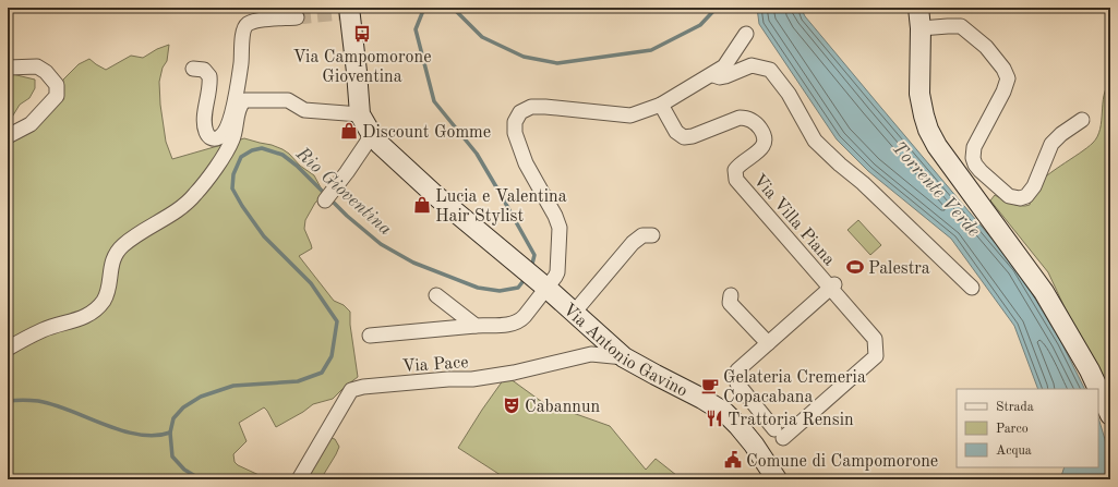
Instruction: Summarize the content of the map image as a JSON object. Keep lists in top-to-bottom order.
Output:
{
  "streets": {
    "main road": ["Via Antonio Gavino"],
    "street": ["Via Villa Piana", "Via Pace"]
  },
  "crossings": [
    ["Via Antonio Gavino", "Via Pace"]
  ],
  "water": ["Torrente Verde", "Rio Gioventina"],
  "places": {
    "bus stop": ["Via Campomorone Gioventina"],
    "shop": ["Discount Gomme", "Lucia e Valentina Hair Stylist"],
    "sports": ["Palestra"],
    "cafe": ["Gelateria Cremeria Copacabana"],
    "theatre": ["Cabannun"],
    "restaurant": ["Trattoria Rensin"],
    "public building": ["Comune di Campomorone"]
  },
  "legend": ["Strada", "Parco", "Acqua"]
}
